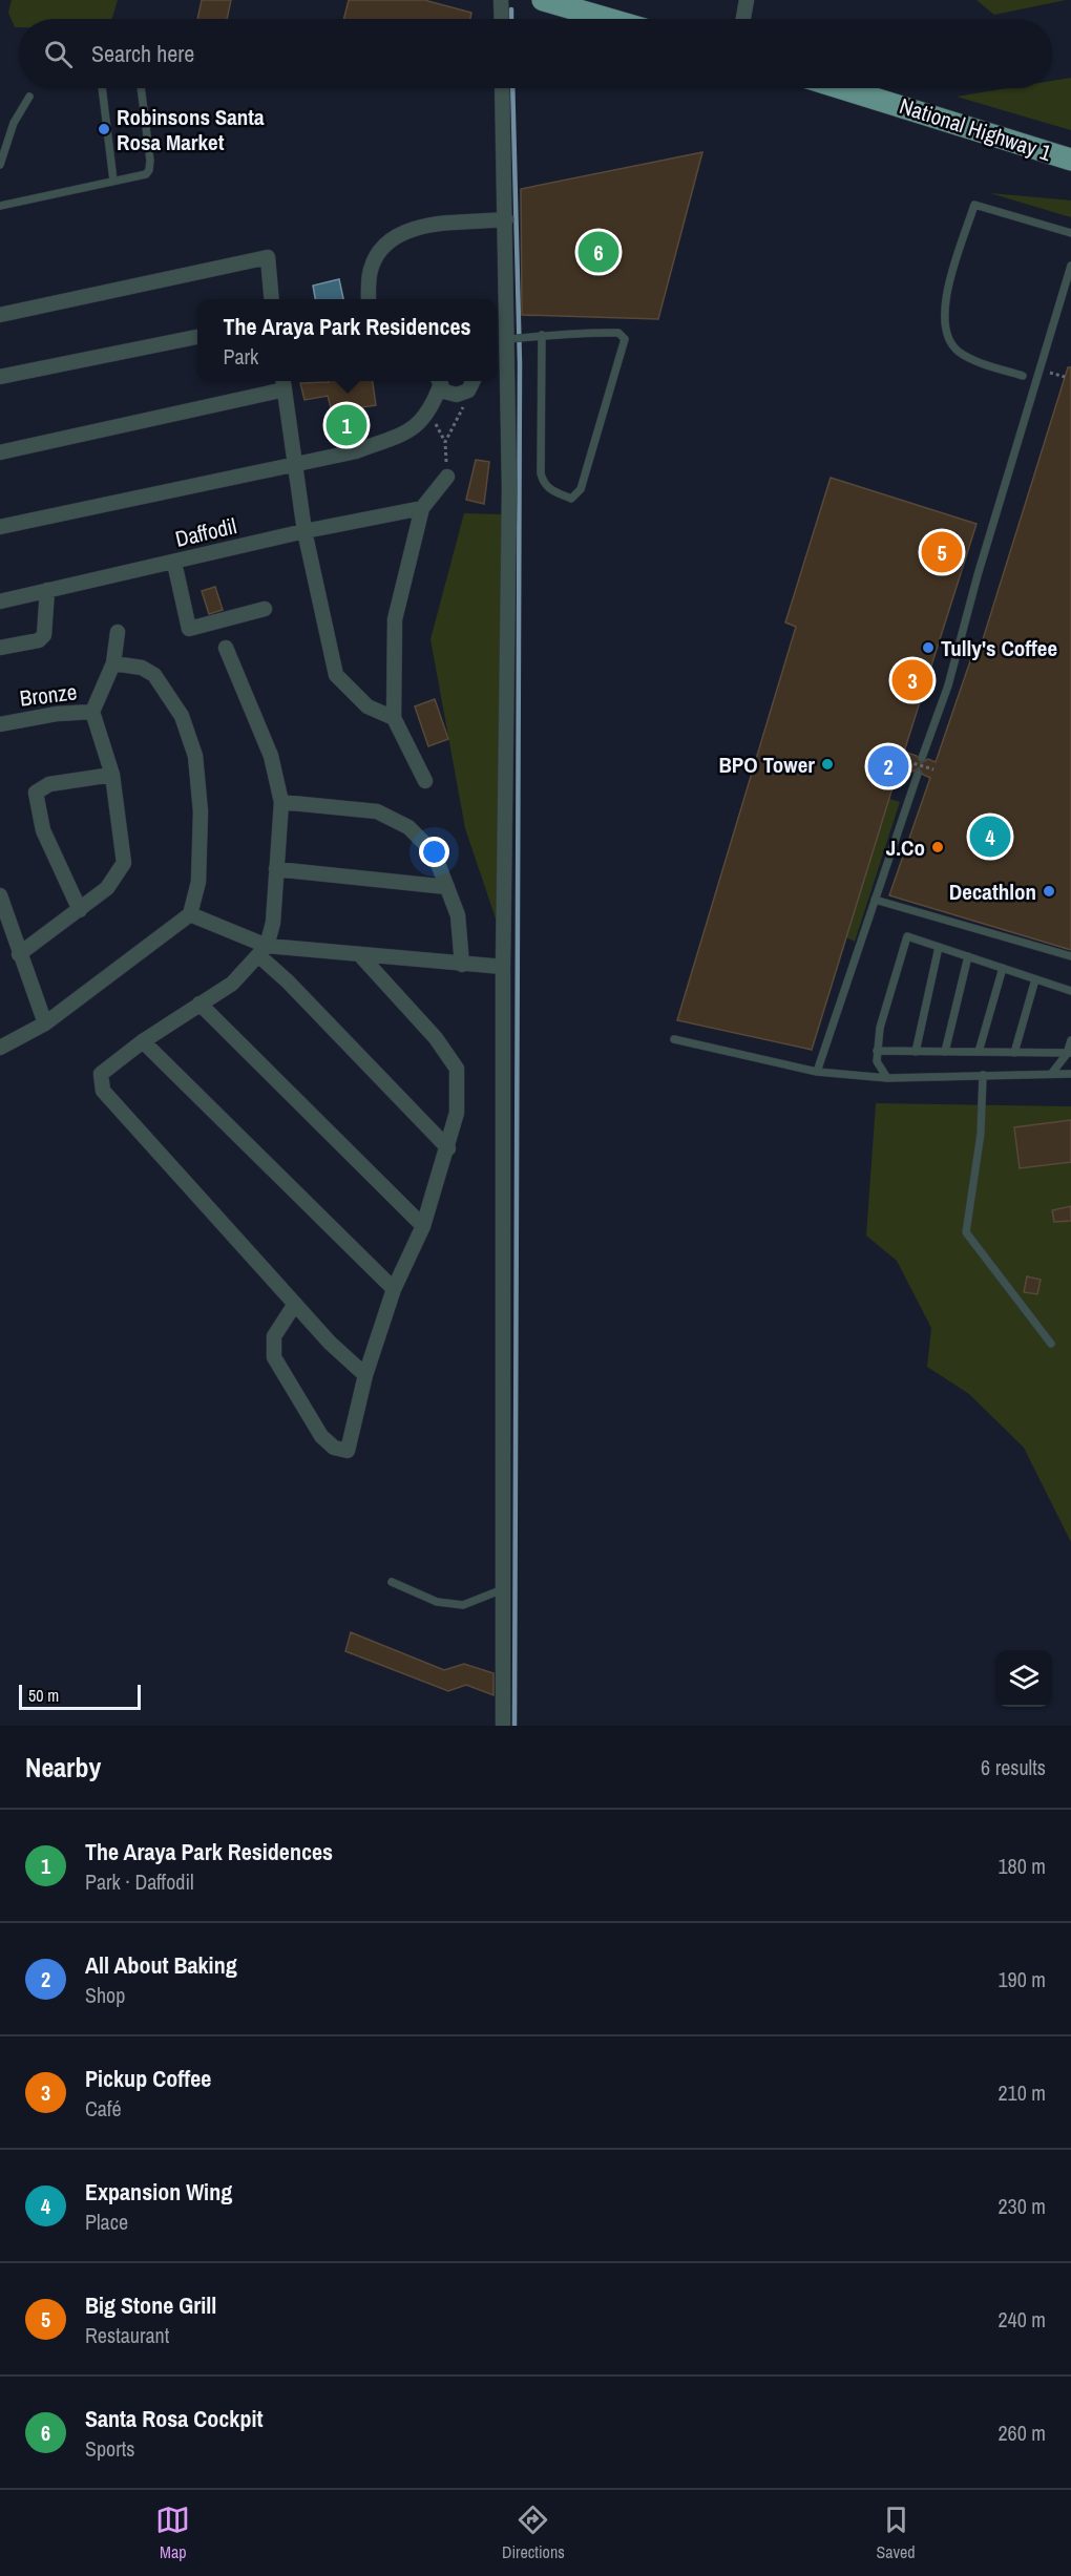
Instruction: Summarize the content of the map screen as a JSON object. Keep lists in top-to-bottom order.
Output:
{
  "streets": {
    "highway": ["National Highway 1"],
    "street": ["Daffodil", "Bronze"]
  },
  "places": [
    "Robinsons Santa Rosa Market",
    "Tully's Coffee",
    "BPO Tower",
    "J.Co",
    "Decathlon"
  ],
  "scale_bar": "50 m",
  "page": {
    "search": "Search here",
    "pins": [
      "6",
      "1",
      "5",
      "3",
      "2",
      "4"
    ],
    "popup": ["The Araya Park Residences", "Park"],
    "scale": "50 m",
    "heading": ["Nearby", "6 results"],
    "list": [
      {
        "mark": "1",
        "name": "The Araya Park Residences",
        "note": "Park · Daffodil",
        "value": "180 m"
      },
      {
        "mark": "2",
        "name": "All About Baking",
        "note": "Shop",
        "value": "190 m"
      },
      {
        "mark": "3",
        "name": "Pickup Coffee",
        "note": "Café",
        "value": "210 m"
      },
      {
        "mark": "4",
        "name": "Expansion Wing",
        "note": "Place",
        "value": "230 m"
      },
      {
        "mark": "5",
        "name": "Big Stone Grill",
        "note": "Restaurant",
        "value": "240 m"
      },
      {
        "mark": "6",
        "name": "Santa Rosa Cockpit",
        "note": "Sports",
        "value": "260 m"
      }
    ],
    "nav": ["Map", "Directions", "Saved"]
  }
}
